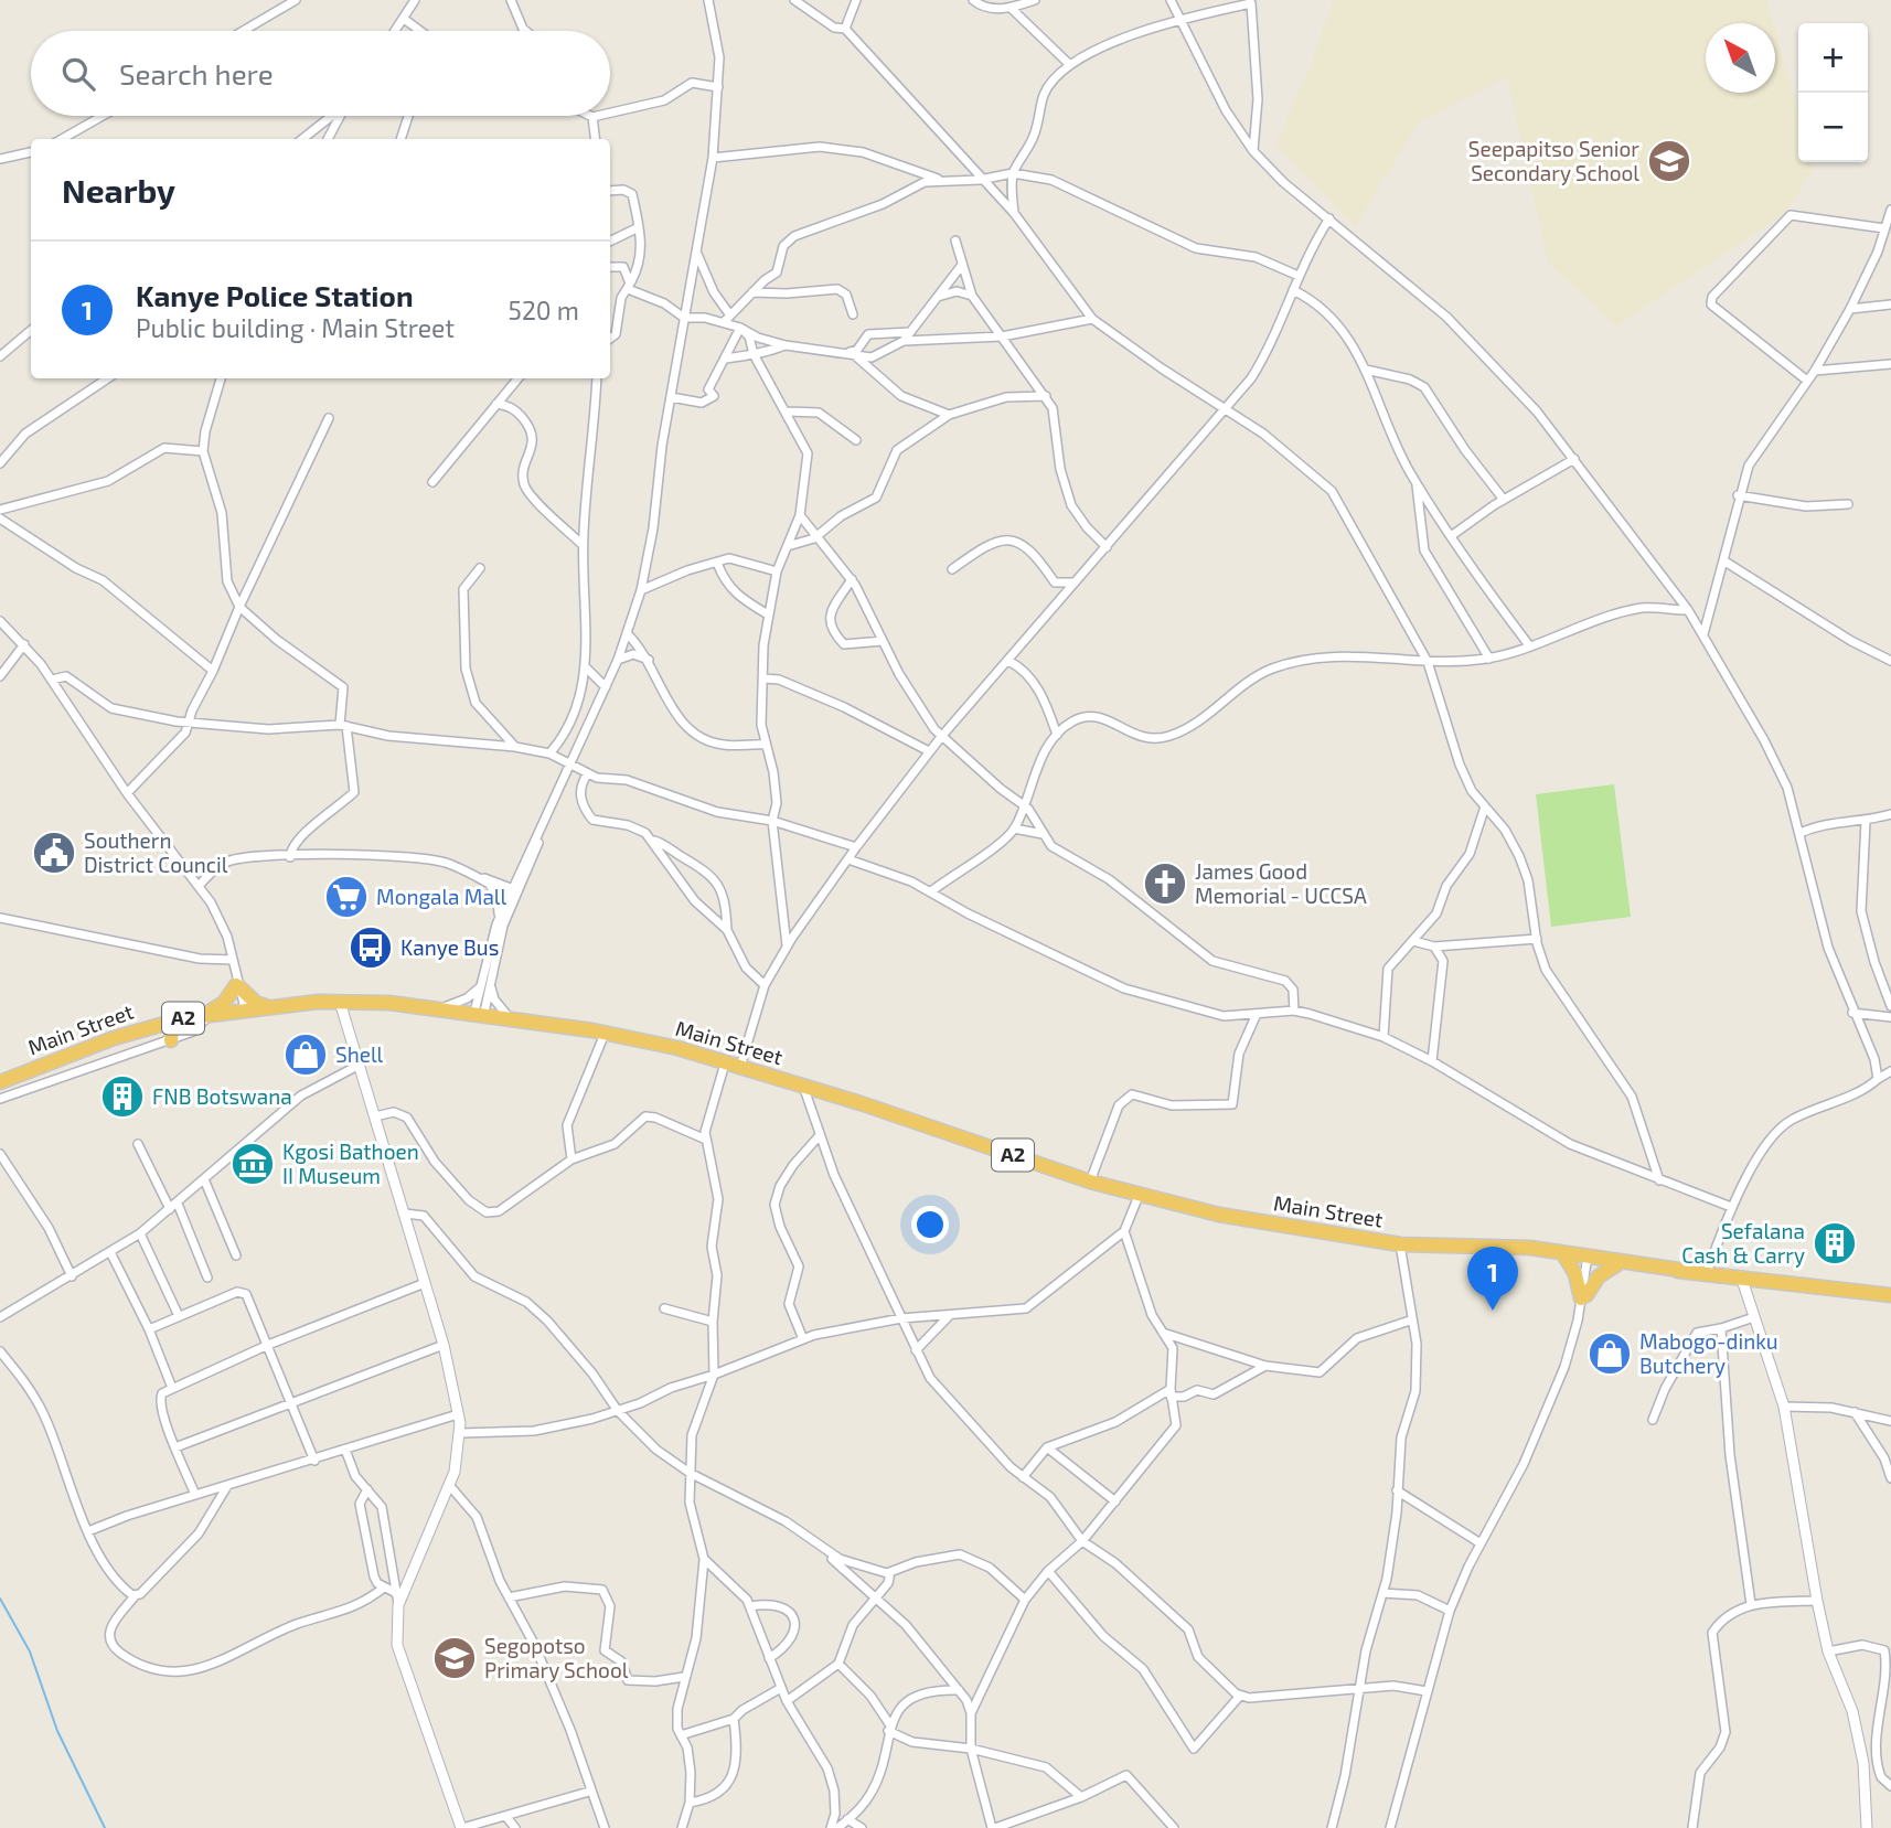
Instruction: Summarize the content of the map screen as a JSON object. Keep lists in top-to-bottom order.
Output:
{
  "streets": {
    "highway": ["A2", "Main Street"]
  },
  "places": {
    "school or university": ["Seepapitso Senior Secondary School", "Segopotso Primary School"],
    "public building": ["Southern District Council"],
    "church": ["James Good Memorial - UCCSA"],
    "supermarket": ["Mongala Mall"],
    "bus stop": ["Kanye Bus"],
    "shop": ["Shell", "Mabogo-dinku Butchery"],
    "building": ["FNB Botswana", "Sefalana Cash & Carry"],
    "museum": ["Kgosi Bathoen II Museum"]
  },
  "north": "top left",
  "page": {
    "map_buttons": ["+", "−"],
    "search": "Search here",
    "heading": "Nearby",
    "list": [
      {
        "mark": "1",
        "name": "Kanye Police Station",
        "note": "Public building · Main Street",
        "value": "520 m"
      }
    ],
    "pins": "1"
  }
}
